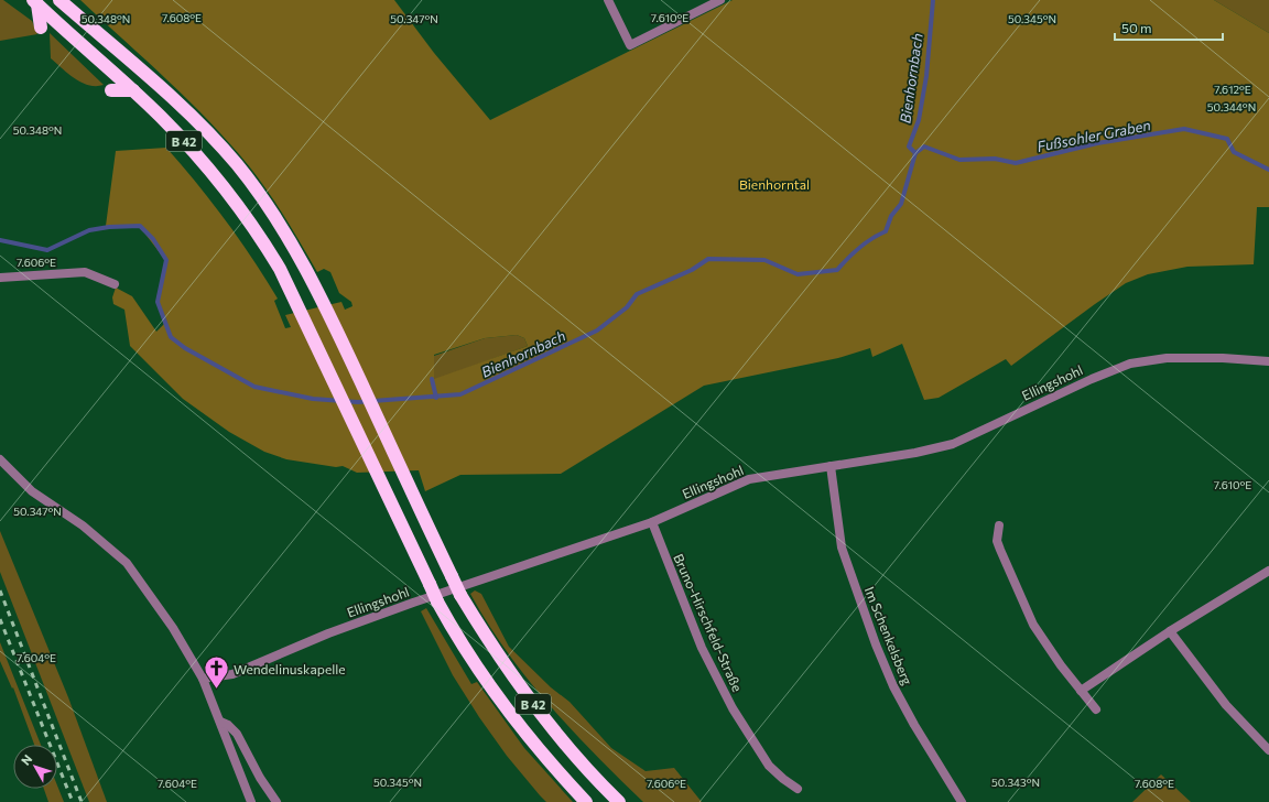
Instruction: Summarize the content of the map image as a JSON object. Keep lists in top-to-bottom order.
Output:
{
  "streets": {
    "highway": ["B 42"],
    "street": ["Ellingshohl", "Bruno-Hirschfeld-Straße", "Im Schenkelsberg"]
  },
  "crossings": [
    ["Ellingshohl", "Bruno-Hirschfeld-Straße"],
    ["Ellingshohl", "Im Schenkelsberg"]
  ],
  "water": ["Bienhornbach", "Fußsohler Graben"],
  "parks": ["Bienhorntal"],
  "places": {
    "church": ["Wendelinuskapelle"]
  },
  "scale_bar": "50 m",
  "north": "top left",
  "coordinates": [
    "7.608°E",
    "7.610°E",
    "50.348°N",
    "50.347°N",
    "50.345°N",
    "7.612°E",
    "50.344°N",
    "7.606°E",
    "7.604°E",
    "50.343°N"
  ]
}
